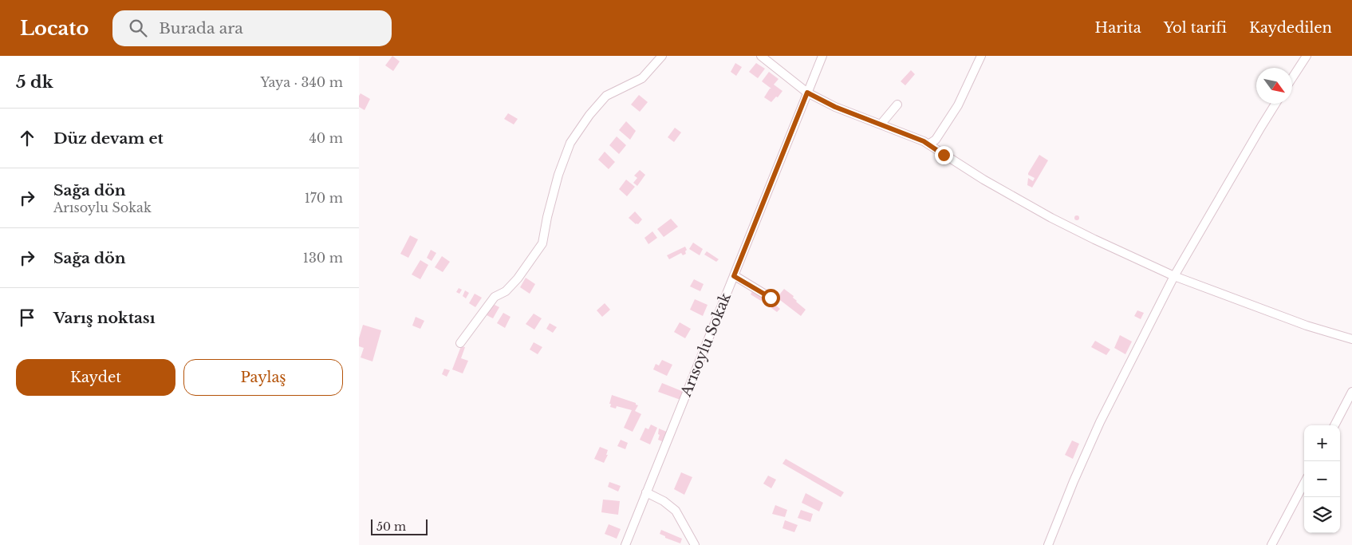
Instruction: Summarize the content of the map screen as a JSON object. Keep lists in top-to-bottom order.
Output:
{
  "streets": {
    "street": ["Arısoylu Sokak"]
  },
  "scale_bar": "50 m",
  "north": "bottom right",
  "page": {
    "header": "Locato",
    "search": "Burada ara",
    "nav": ["Harita", "Yol tarifi", "Kaydedilen"],
    "heading": ["5 dk", "Yaya · 340 m"],
    "list": [
      ["Düz devam et", "40 m"],
      ["Sağa dön", "Arısoylu Sokak", "170 m"],
      ["Sağa dön", "130 m"],
      "Varış noktası"
    ],
    "buttons": ["Kaydet", "Paylaş"],
    "map_buttons": ["+", "−"],
    "scale": "50 m"
  }
}
